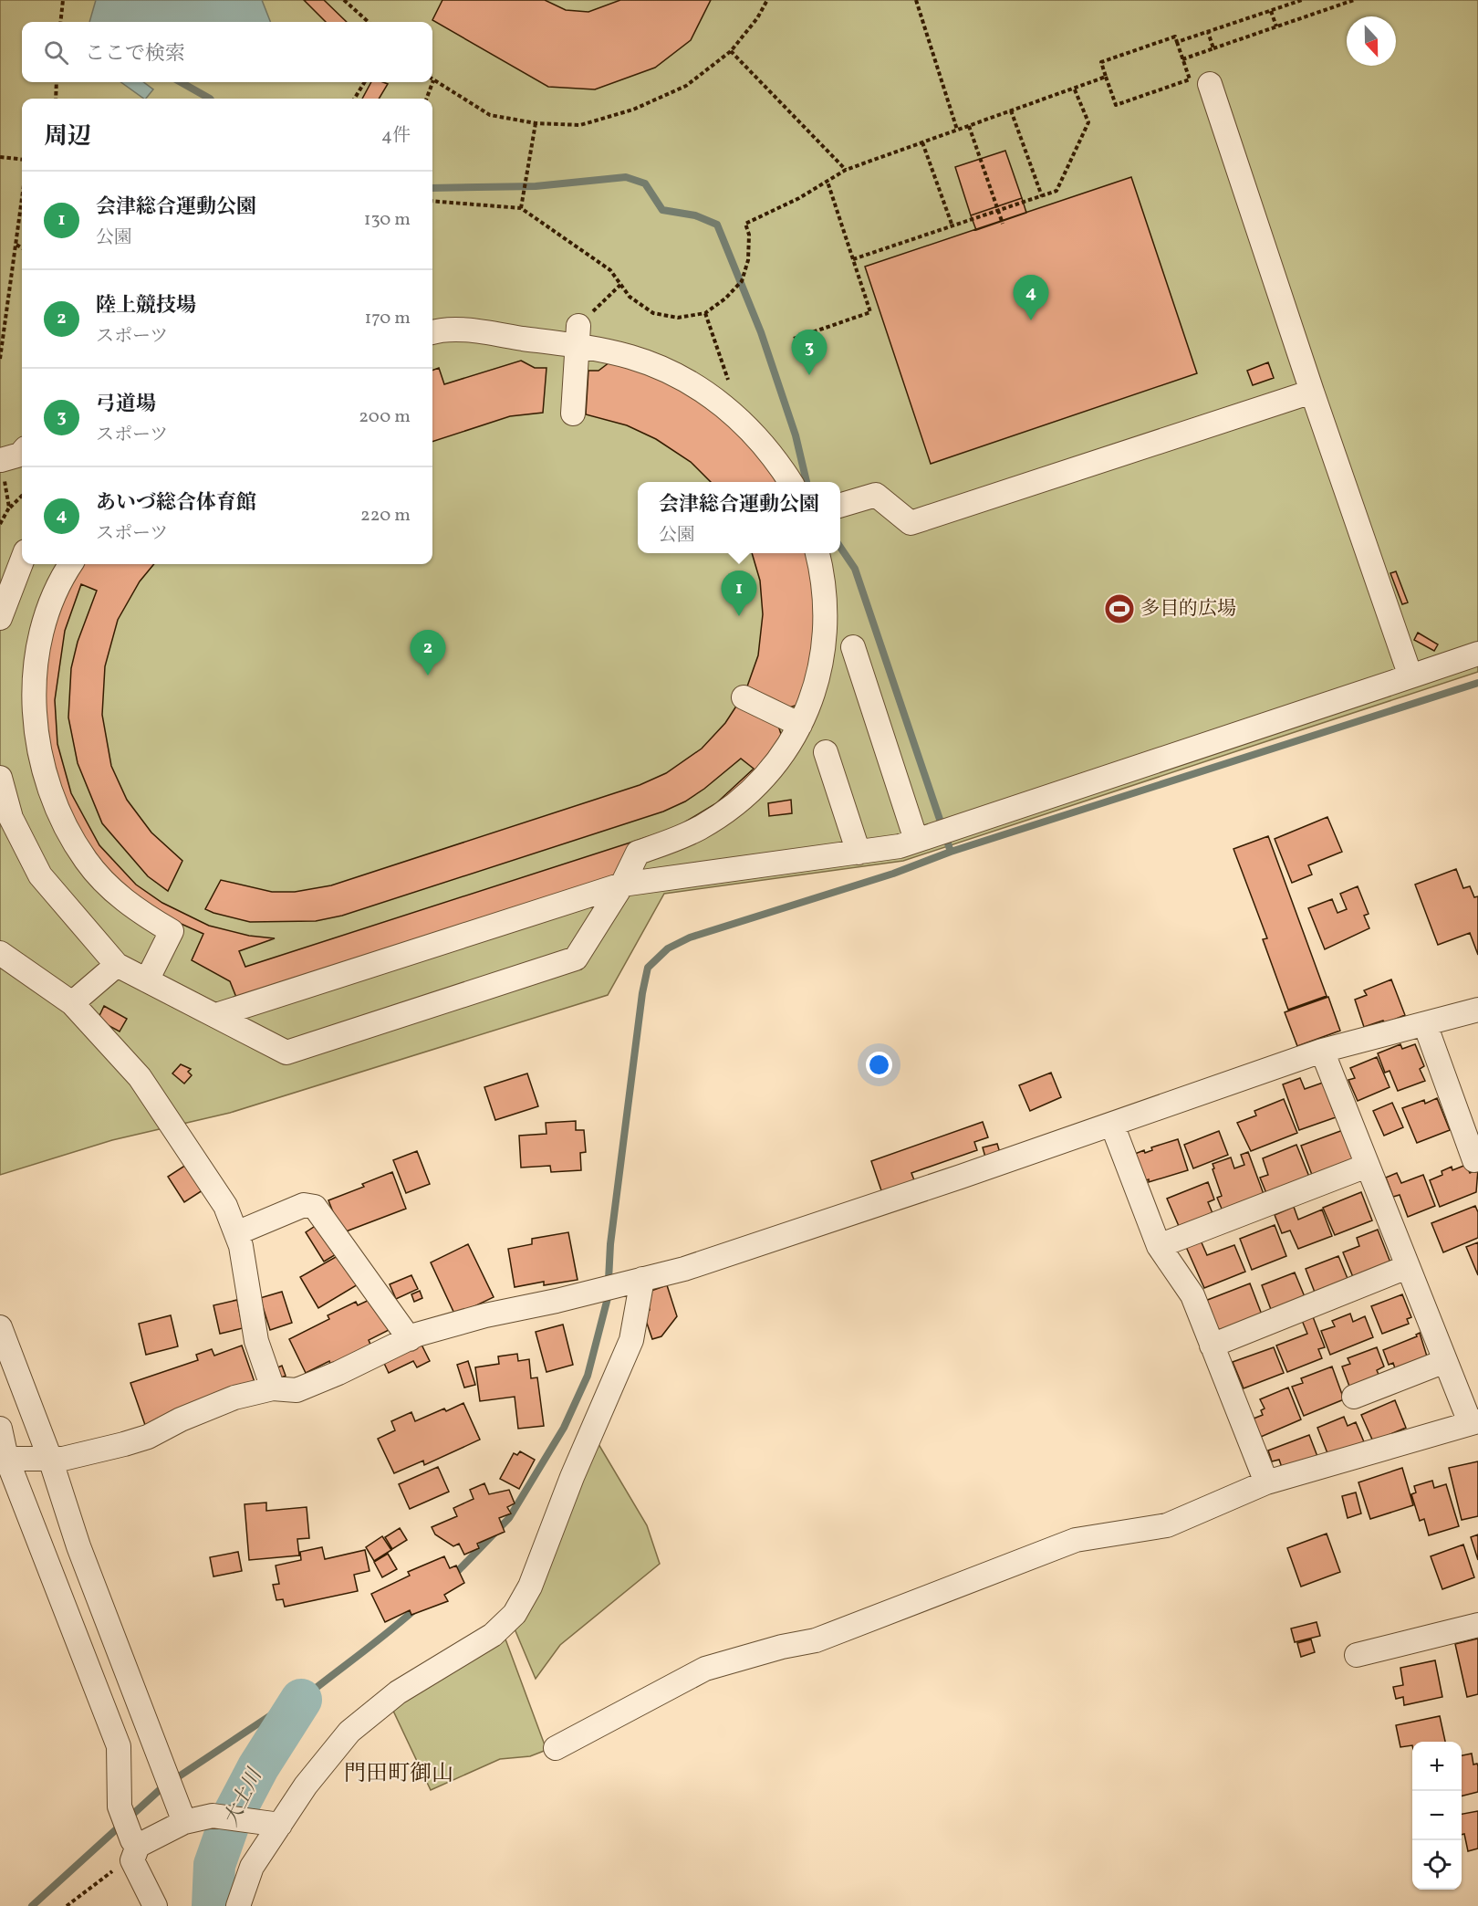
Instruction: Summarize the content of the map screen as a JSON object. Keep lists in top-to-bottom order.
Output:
{
  "districts": ["門田町御山"],
  "water": ["大土川"],
  "places": {
    "sports": ["多目的広場"]
  },
  "north": "bottom",
  "page": {
    "search": "ここで検索",
    "heading": ["周辺", "4件"],
    "list": [
      {
        "mark": "1",
        "name": "会津総合運動公園",
        "note": "公園",
        "value": "130 m"
      },
      {
        "mark": "2",
        "name": "陸上競技場",
        "note": "スポーツ",
        "value": "170 m"
      },
      {
        "mark": "3",
        "name": "弓道場",
        "note": "スポーツ",
        "value": "200 m"
      },
      {
        "mark": "4",
        "name": "あいづ総合体育館",
        "note": "スポーツ",
        "value": "220 m"
      }
    ],
    "pins": [
      "4",
      "3",
      "1",
      "2"
    ],
    "popup": ["会津総合運動公園", "公園"],
    "map_buttons": ["+", "−"]
  }
}
